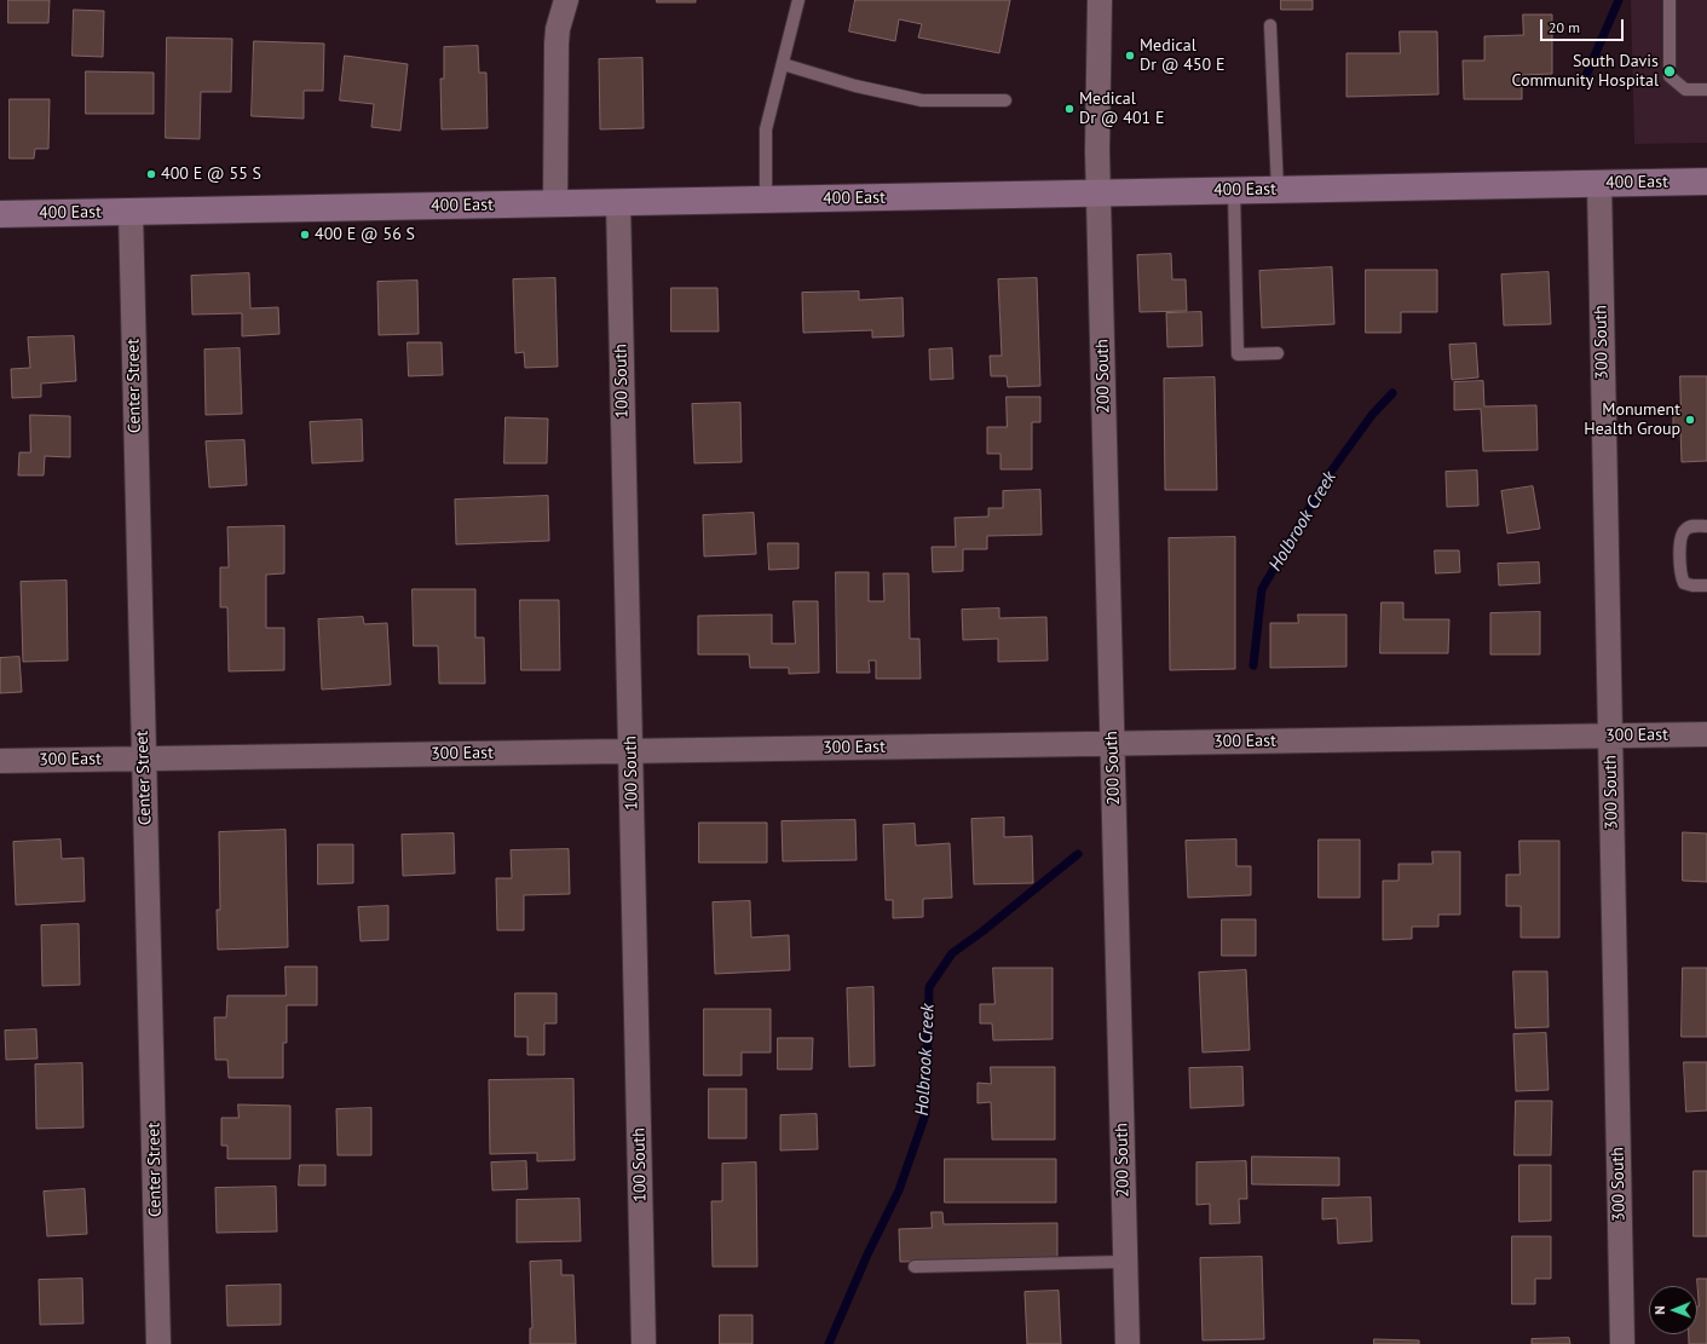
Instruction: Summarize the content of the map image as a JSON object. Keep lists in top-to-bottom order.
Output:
{
  "streets": {
    "main road": ["400 East"],
    "street": [
      "300 South",
      "200 South",
      "100 South",
      "Center Street",
      "300 East"
    ]
  },
  "crossings": [
    ["400 East", "300 South"],
    ["400 East", "200 South"],
    ["400 East", "100 South"],
    ["400 East", "Center Street"],
    ["300 South", "300 East"],
    ["200 South", "300 East"],
    ["100 South", "300 East"],
    ["Center Street", "300 East"]
  ],
  "water": ["Holbrook Creek"],
  "places": [
    "Medical Dr @ 450 E",
    "South Davis Community Hospital",
    "Medical Dr @ 401 E",
    "400 E @ 55 S",
    "400 E @ 56 S",
    "Monument Health Group"
  ],
  "scale_bar": "20 m",
  "north": "left"
}
